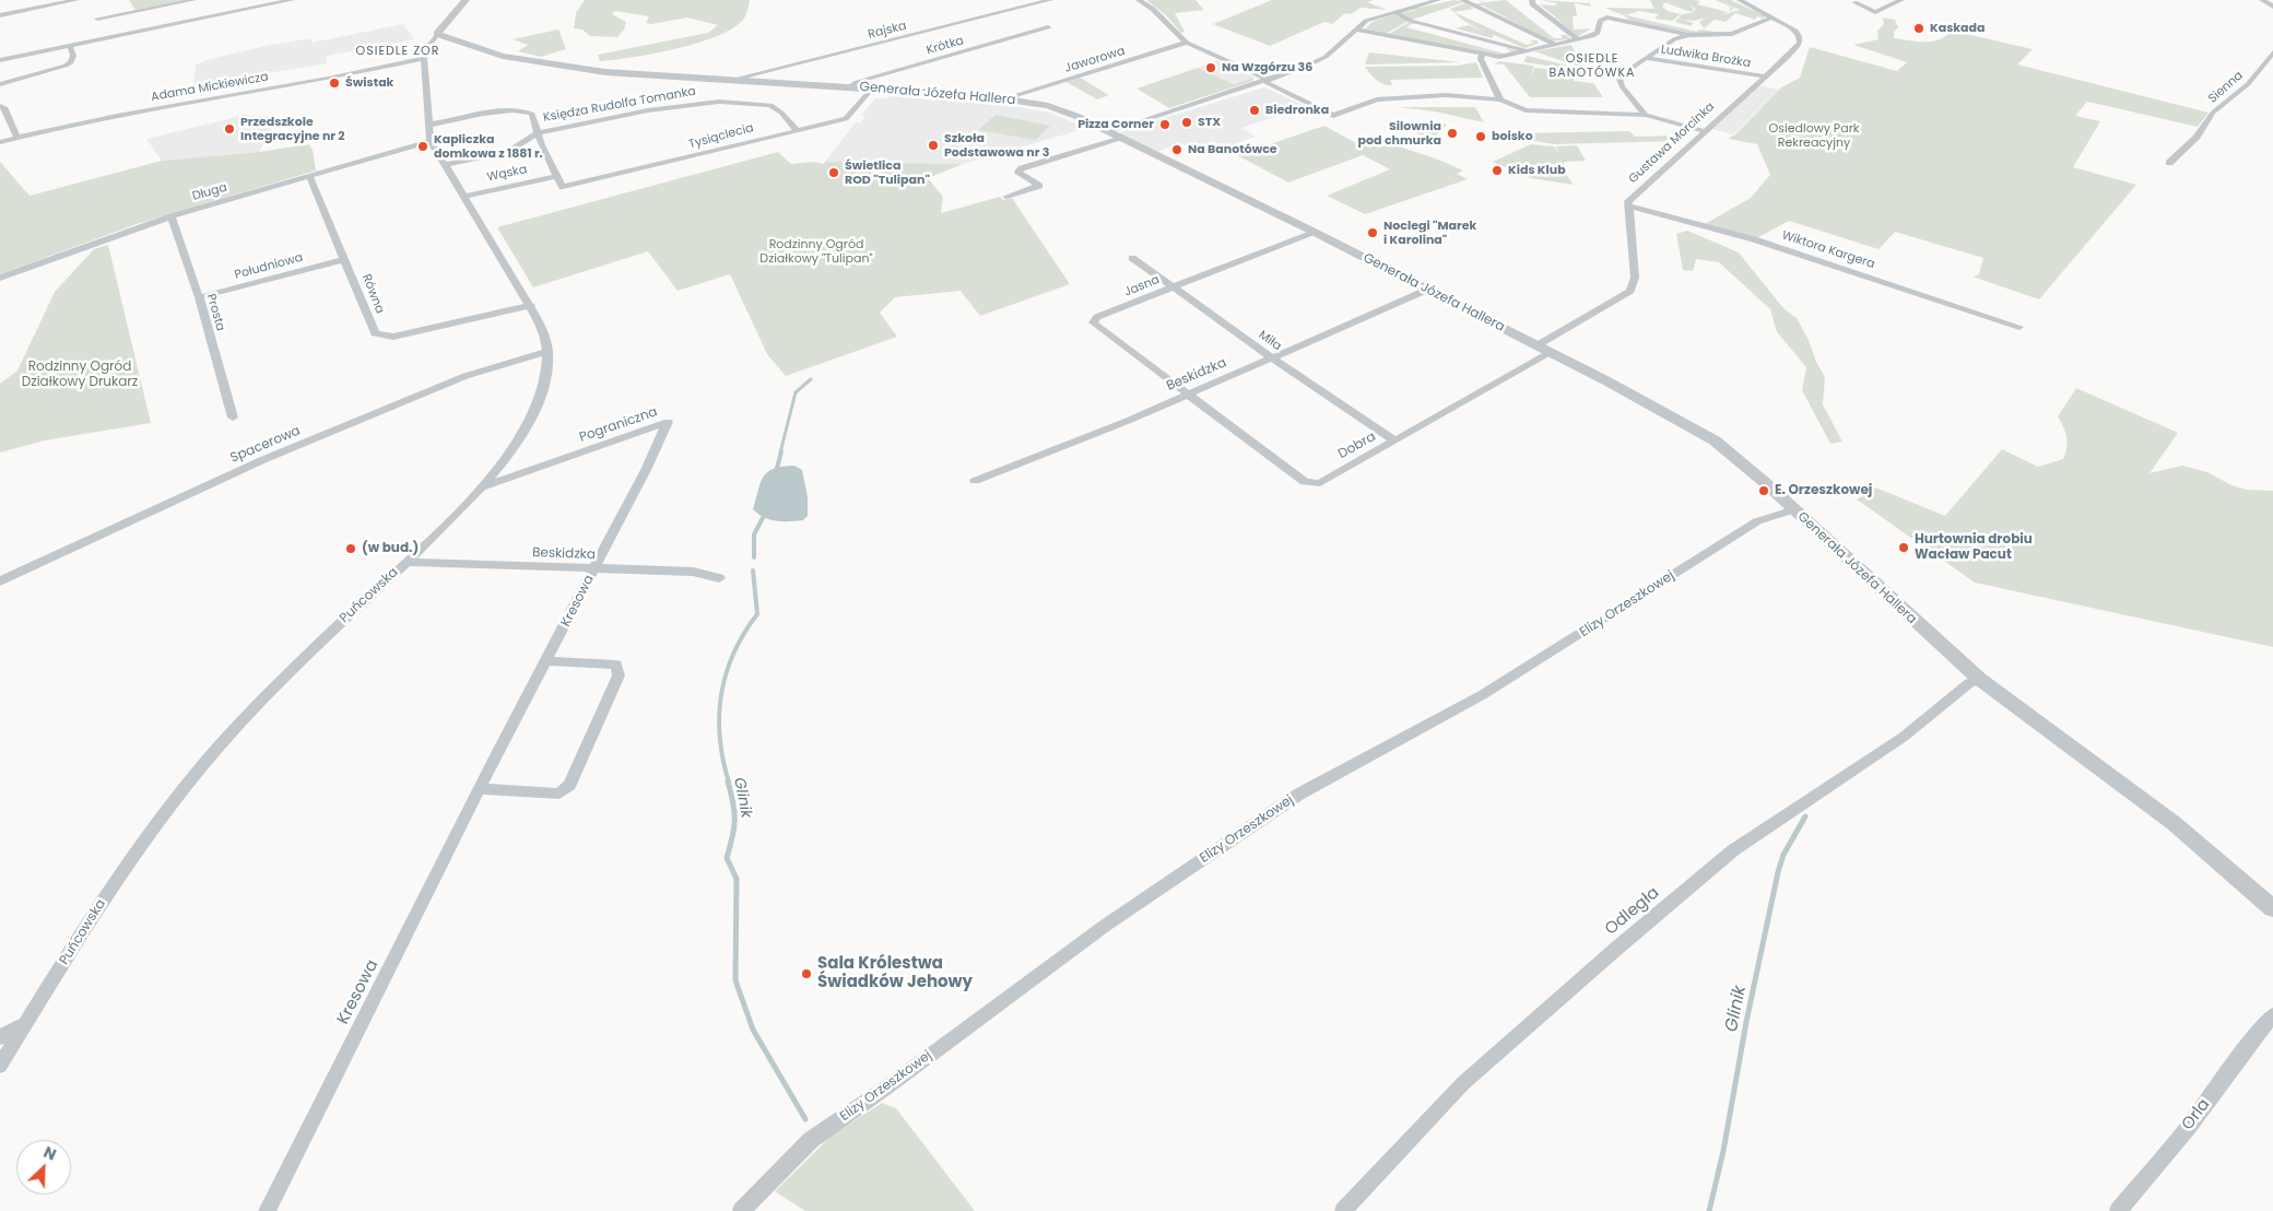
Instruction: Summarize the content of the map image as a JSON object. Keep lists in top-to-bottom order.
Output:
{
  "streets": {
    "street": [
      "Rajska",
      "Krótka",
      "Ludwika Brożka",
      "Jaworowa",
      "Adama Mickiewicza",
      "Sienna",
      "Generała Józefa Hallera",
      "Księdza Rudolfa Tomanka",
      "Tysiąclecia",
      "Gustawa Morcinka",
      "Wąska",
      "Długa",
      "Wiktora Kargera",
      "Południowa",
      "Jasna",
      "Równa",
      "Prosta",
      "Miła",
      "Beskidzka",
      "Pograniczna",
      "Spacerowa",
      "Dobra",
      "Puńcowska",
      "Kresowa",
      "Elizy Orzeszkowej",
      "Odległa",
      "Orla"
    ]
  },
  "crossings": [
    ["Rajska", "Generała Józefa Hallera"],
    ["Krótka", "Generała Józefa Hallera"],
    ["Ludwika Brożka", "Gustawa Morcinka"],
    ["Jaworowa", "Generała Józefa Hallera"],
    ["Adama Mickiewicza", "Puńcowska"],
    ["Generała Józefa Hallera", "Tysiąclecia"],
    ["Generała Józefa Hallera", "Gustawa Morcinka"],
    ["Generała Józefa Hallera", "Jasna"],
    ["Generała Józefa Hallera", "Beskidzka"],
    ["Generała Józefa Hallera", "Dobra"],
    ["Generała Józefa Hallera", "Elizy Orzeszkowej"],
    ["Generała Józefa Hallera", "Odległa"],
    ["Księdza Rudolfa Tomanka", "Tysiąclecia"],
    ["Księdza Rudolfa Tomanka", "Puńcowska"],
    ["Tysiąclecia", "Wąska"],
    ["Gustawa Morcinka", "Wiktora Kargera"],
    ["Gustawa Morcinka", "Dobra"],
    ["Wąska", "Puńcowska"],
    ["Długa", "Równa"],
    ["Długa", "Prosta"],
    ["Długa", "Puńcowska"],
    ["Południowa", "Równa"],
    ["Południowa", "Prosta"],
    ["Jasna", "Miła"],
    ["Jasna", "Beskidzka"],
    ["Jasna", "Dobra"],
    ["Równa", "Puńcowska"],
    ["Miła", "Beskidzka"],
    ["Miła", "Dobra"],
    ["Beskidzka", "Pograniczna"],
    ["Beskidzka", "Dobra"],
    ["Beskidzka", "Puńcowska"],
    ["Beskidzka", "Kresowa"],
    ["Pograniczna", "Puńcowska"],
    ["Pograniczna", "Kresowa"],
    ["Spacerowa", "Puńcowska"]
  ],
  "districts": ["OSIEDLE ZOR", "OSIEDLE BANOTÓWKA"],
  "water": ["Glinik"],
  "parks": ["Osiedlowy Park Rekreacyjny", "Rodzinny Ogród Działkowy \"Tulipan\"", "Rodzinny Ogród Działkowy Drukarz"],
  "places": [
    "Kaskada",
    "Na Wzgórzu 36",
    "Świstak",
    "Biedronka",
    "STX",
    "Pizza Corner",
    "Przedszkole Integracyjne nr 2",
    "Silownia pod chmurka",
    "boisko",
    "Szkoła Podstawowa nr 3",
    "Kapliczka domkowa z 1881 r.",
    "Na Banotówce",
    "Kids Klub",
    "Świetlica ROD \"Tulipan\"",
    "Noclegi \"Marek i Karolina\"",
    "E. Orzeszkowej",
    "Hurtownia drobiu Wacław Pacut",
    "(w bud.)",
    "Sala Królestwa Świadków Jehowy"
  ],
  "north": "top right"
}
